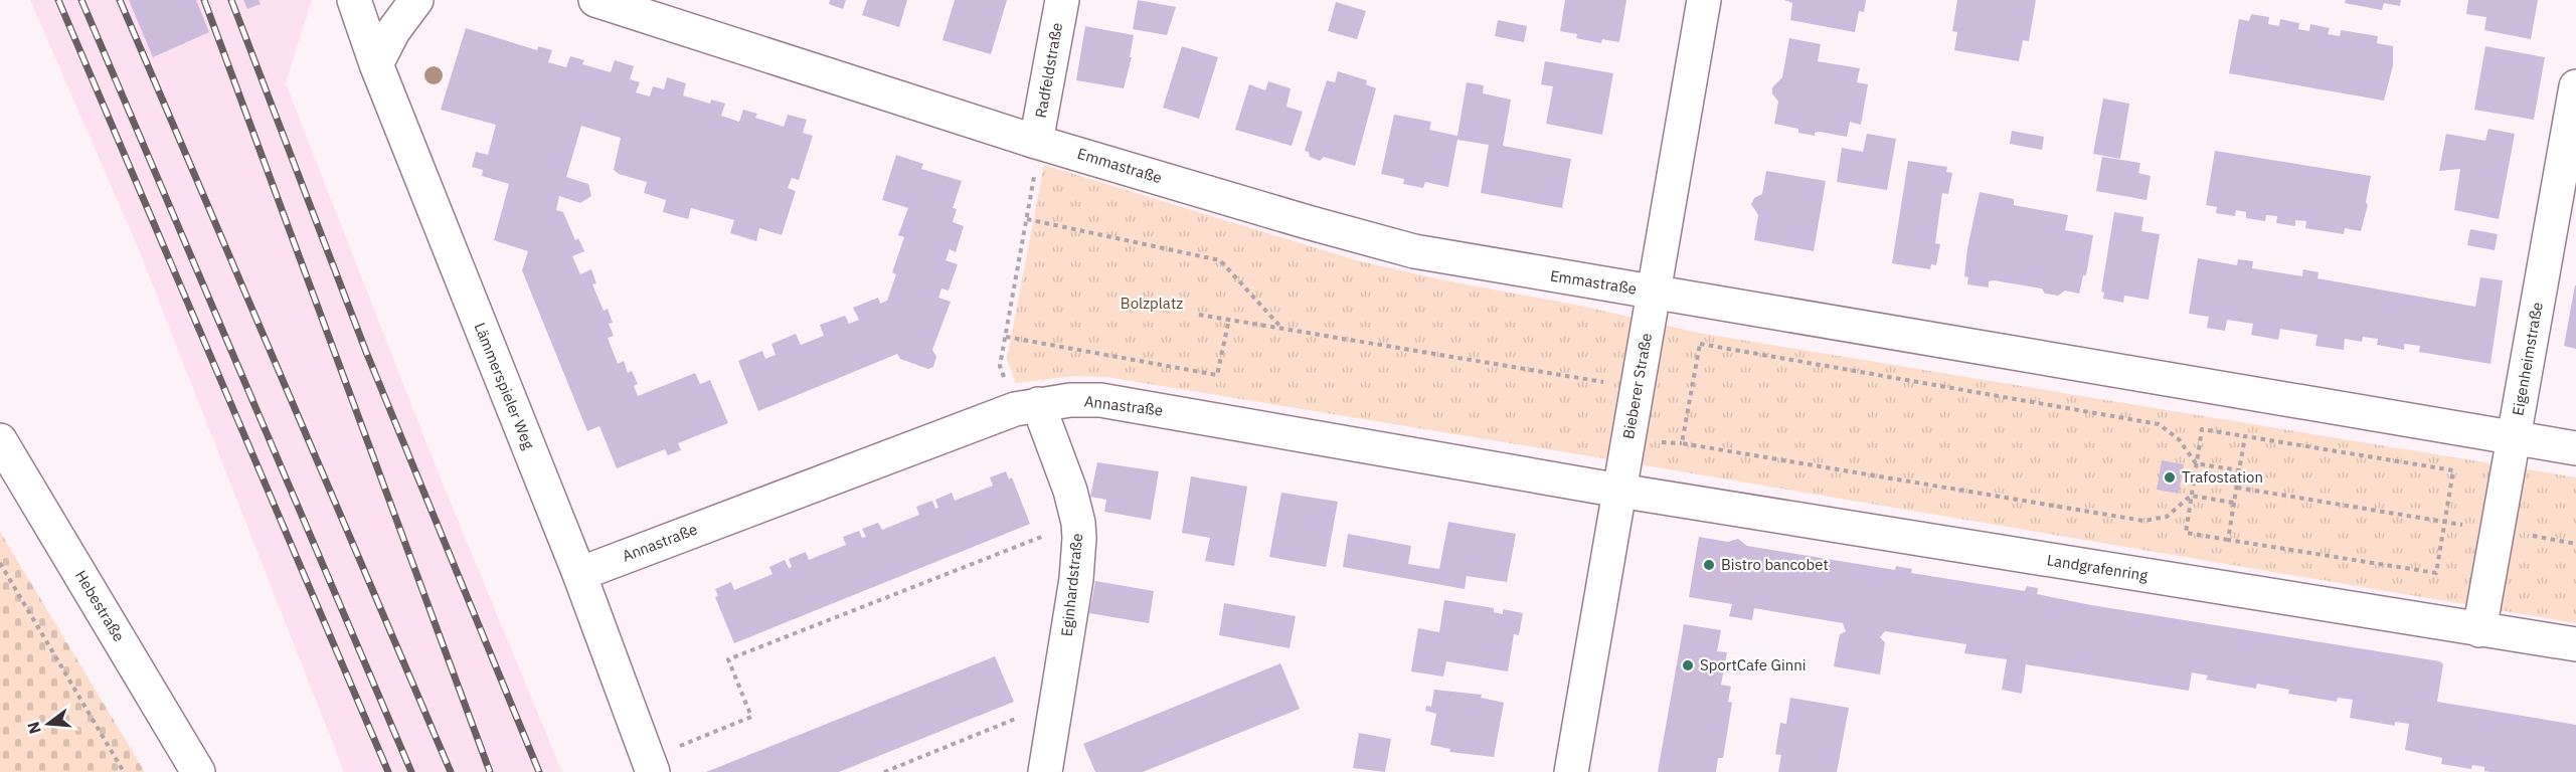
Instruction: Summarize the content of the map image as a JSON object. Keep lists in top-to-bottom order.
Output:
{
  "streets": {
    "street": [
      "Radfeldstraße",
      "Emmastraße",
      "Eigenheimstraße",
      "Lämmerspieler Weg",
      "Bieberer Straße",
      "Annastraße",
      "Landgrafenring",
      "Eginhardstraße",
      "Hebestraße"
    ]
  },
  "crossings": [
    ["Radfeldstraße", "Emmastraße"],
    ["Emmastraße", "Bieberer Straße"],
    ["Eigenheimstraße", "Landgrafenring"],
    ["Lämmerspieler Weg", "Annastraße"],
    ["Bieberer Straße", "Annastraße"],
    ["Bieberer Straße", "Landgrafenring"],
    ["Annastraße", "Landgrafenring"],
    ["Annastraße", "Eginhardstraße"]
  ],
  "parks": ["Bolzplatz"],
  "places": ["Trafostation", "Bistro bancobet", "SportCafe Ginni"],
  "north": "left"
}
